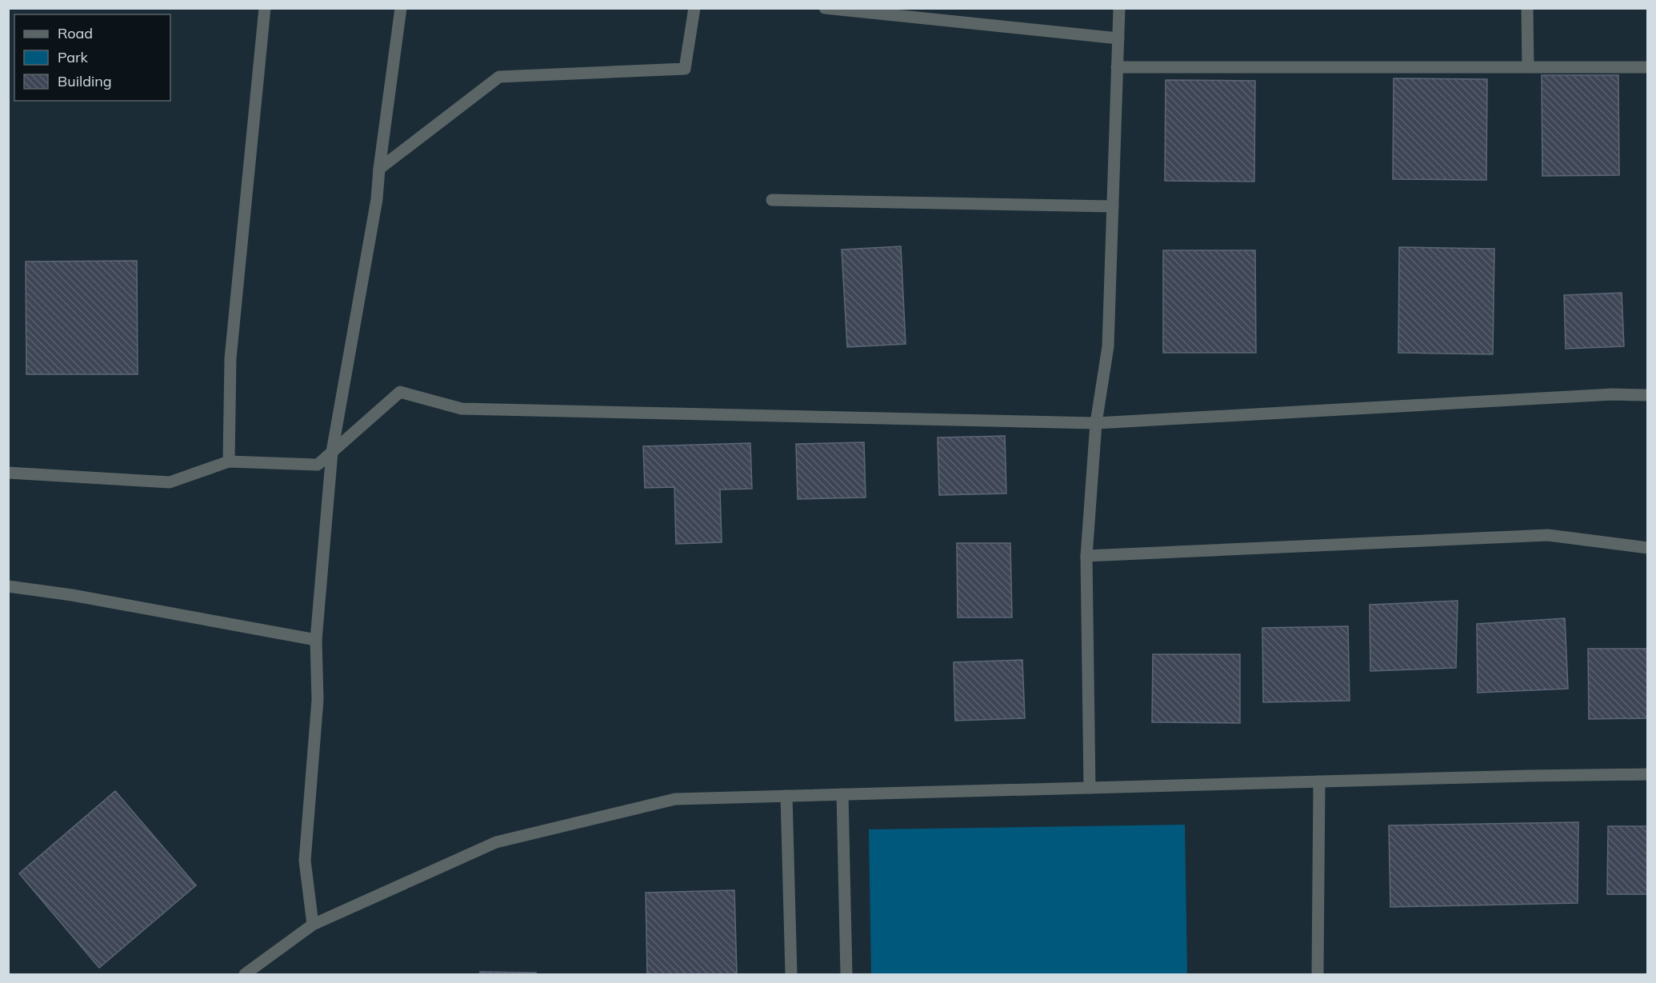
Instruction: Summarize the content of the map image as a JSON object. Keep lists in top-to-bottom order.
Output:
{
  "legend": ["Road", "Park", "Building"]
}
